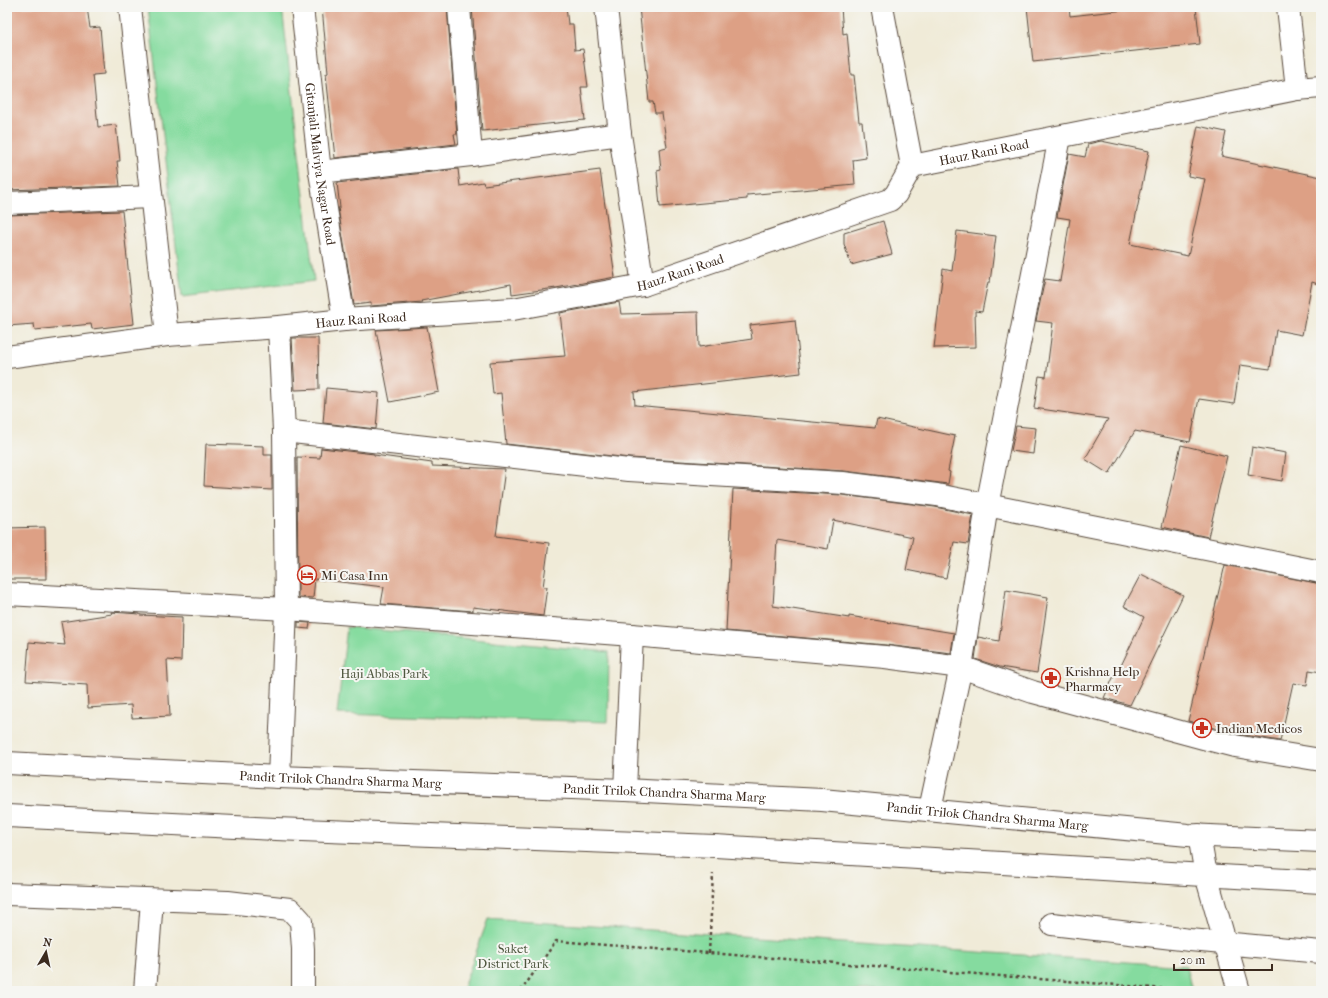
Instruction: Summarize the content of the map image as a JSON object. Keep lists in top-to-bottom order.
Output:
{
  "streets": {
    "street": ["Hauz Rani Road", "Gitanjali Malviya Nagar Road", "Pandit Trilok Chandra Sharma Marg"]
  },
  "crossings": [
    ["Hauz Rani Road", "Gitanjali Malviya Nagar Road"]
  ],
  "parks": ["Haji Abbas Park", "Saket District Park"],
  "places": {
    "hotel": ["Mi Casa Inn"],
    "pharmacy": ["Krishna Help Pharmacy", "Indian Medicos"]
  },
  "scale_bar": "20 m",
  "north": "top"
}
